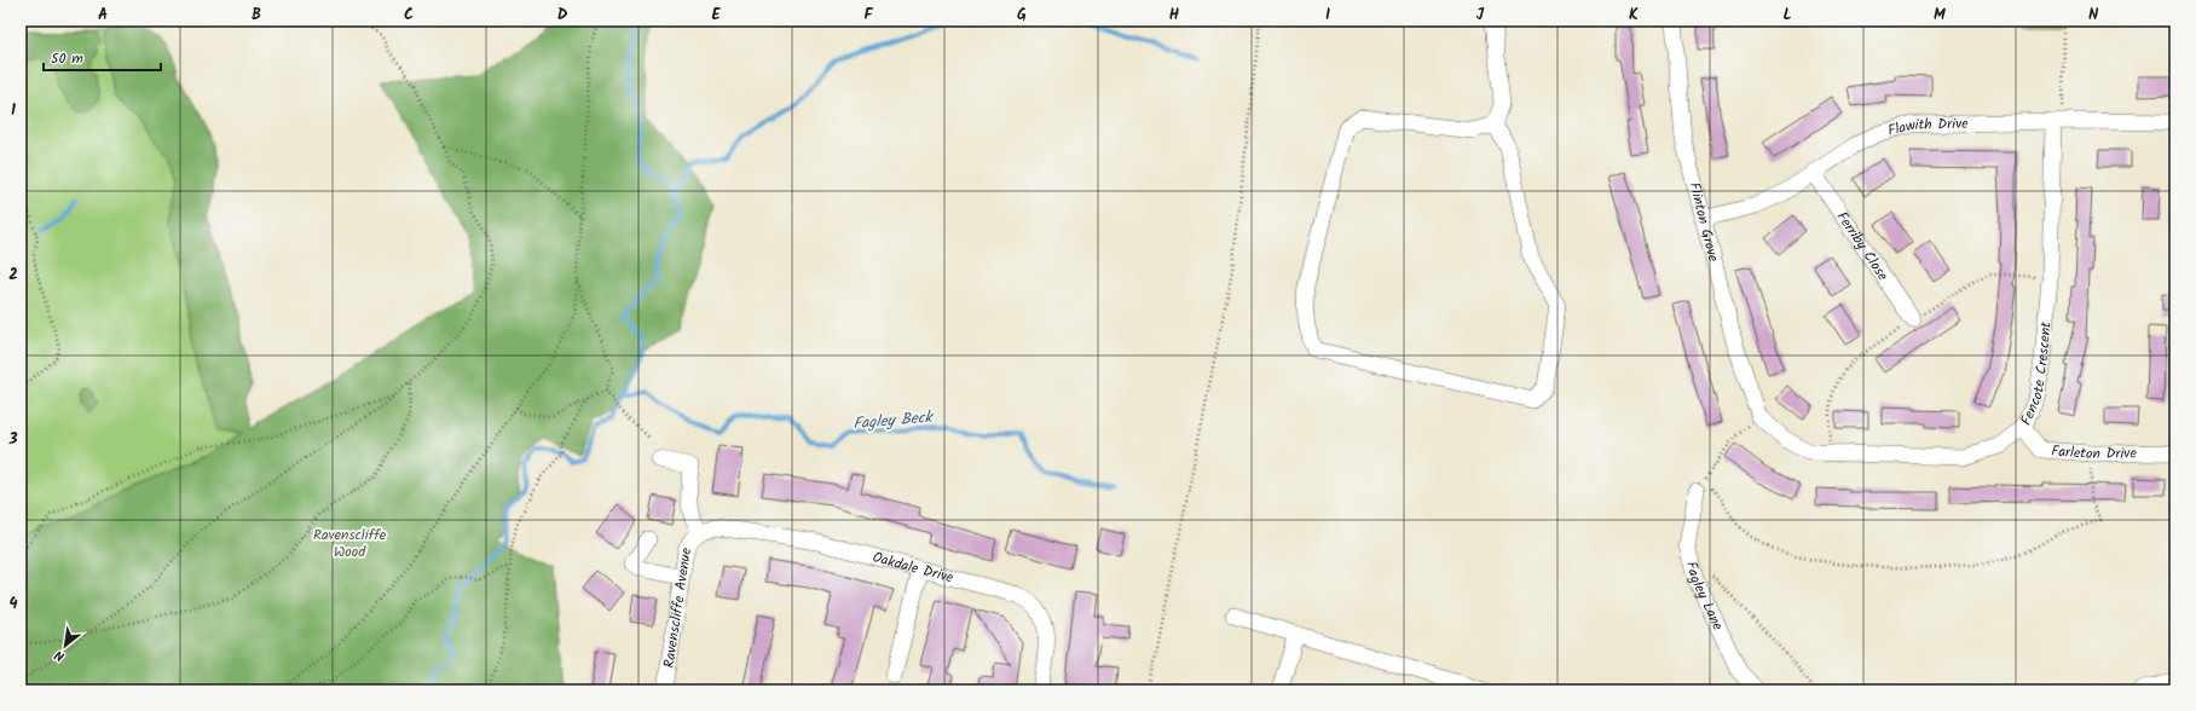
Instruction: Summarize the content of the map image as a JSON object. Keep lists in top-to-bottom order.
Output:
{
  "streets": {
    "street": [
      "Flawith Drive",
      "Flinton Grove",
      "Ferriby Close",
      "Fencote Crescent",
      "Farleton Drive",
      "Oakdale Drive",
      "Fagley Lane",
      "Ravenscliffe Avenue"
    ]
  },
  "crossings": [
    ["Flawith Drive", "Flinton Grove"],
    ["Flawith Drive", "Ferriby Close"],
    ["Flawith Drive", "Fencote Crescent"],
    ["Flinton Grove", "Fencote Crescent"],
    ["Fencote Crescent", "Farleton Drive"],
    ["Oakdale Drive", "Ravenscliffe Avenue"]
  ],
  "water": ["Fagley Beck"],
  "parks": ["Ravenscliffe Wood"],
  "scale_bar": "50 m",
  "north": "bottom left",
  "grid": {
    "columns": [
      "A",
      "B",
      "C",
      "D",
      "E",
      "F",
      "G",
      "H",
      "I",
      "J",
      "K",
      "L",
      "M",
      "N"
    ],
    "rows": [
      "1",
      "2",
      "3",
      "4"
    ]
  }
}
